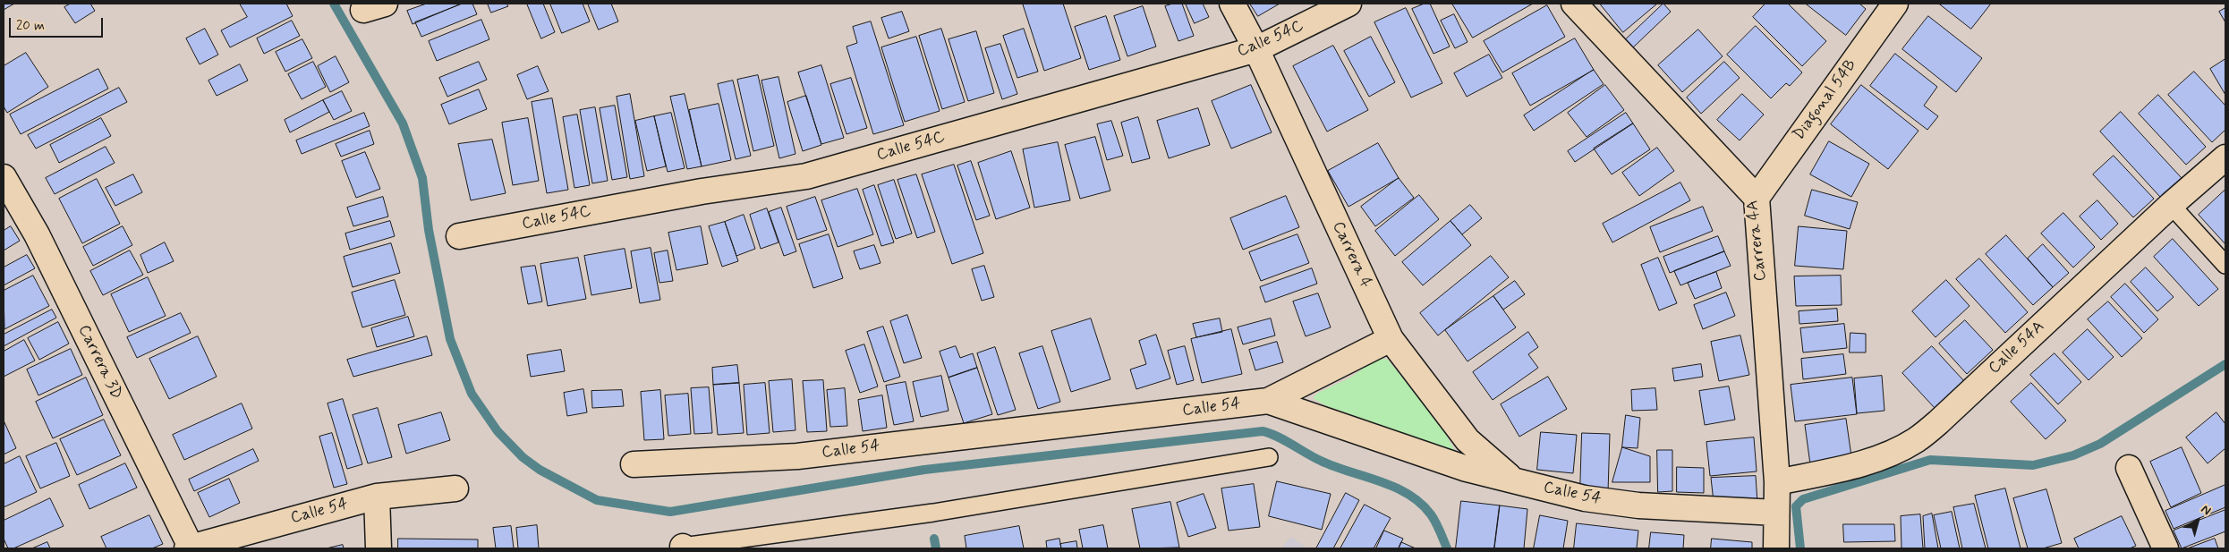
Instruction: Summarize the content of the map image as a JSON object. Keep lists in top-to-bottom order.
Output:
{
  "streets": {
    "street": [
      "Calle 54C",
      "Diagonal 54B",
      "Carrera 4A",
      "Carrera 4",
      "Calle 54A",
      "Carrera 3D",
      "Calle 54"
    ]
  },
  "crossings": [
    ["Calle 54C", "Carrera 4"],
    ["Diagonal 54B", "Carrera 4A"],
    ["Carrera 4A", "Calle 54A"],
    ["Carrera 4A", "Calle 54"],
    ["Carrera 4", "Calle 54"],
    ["Carrera 3D", "Calle 54"]
  ],
  "scale_bar": "20 m",
  "north": "top right"
}
